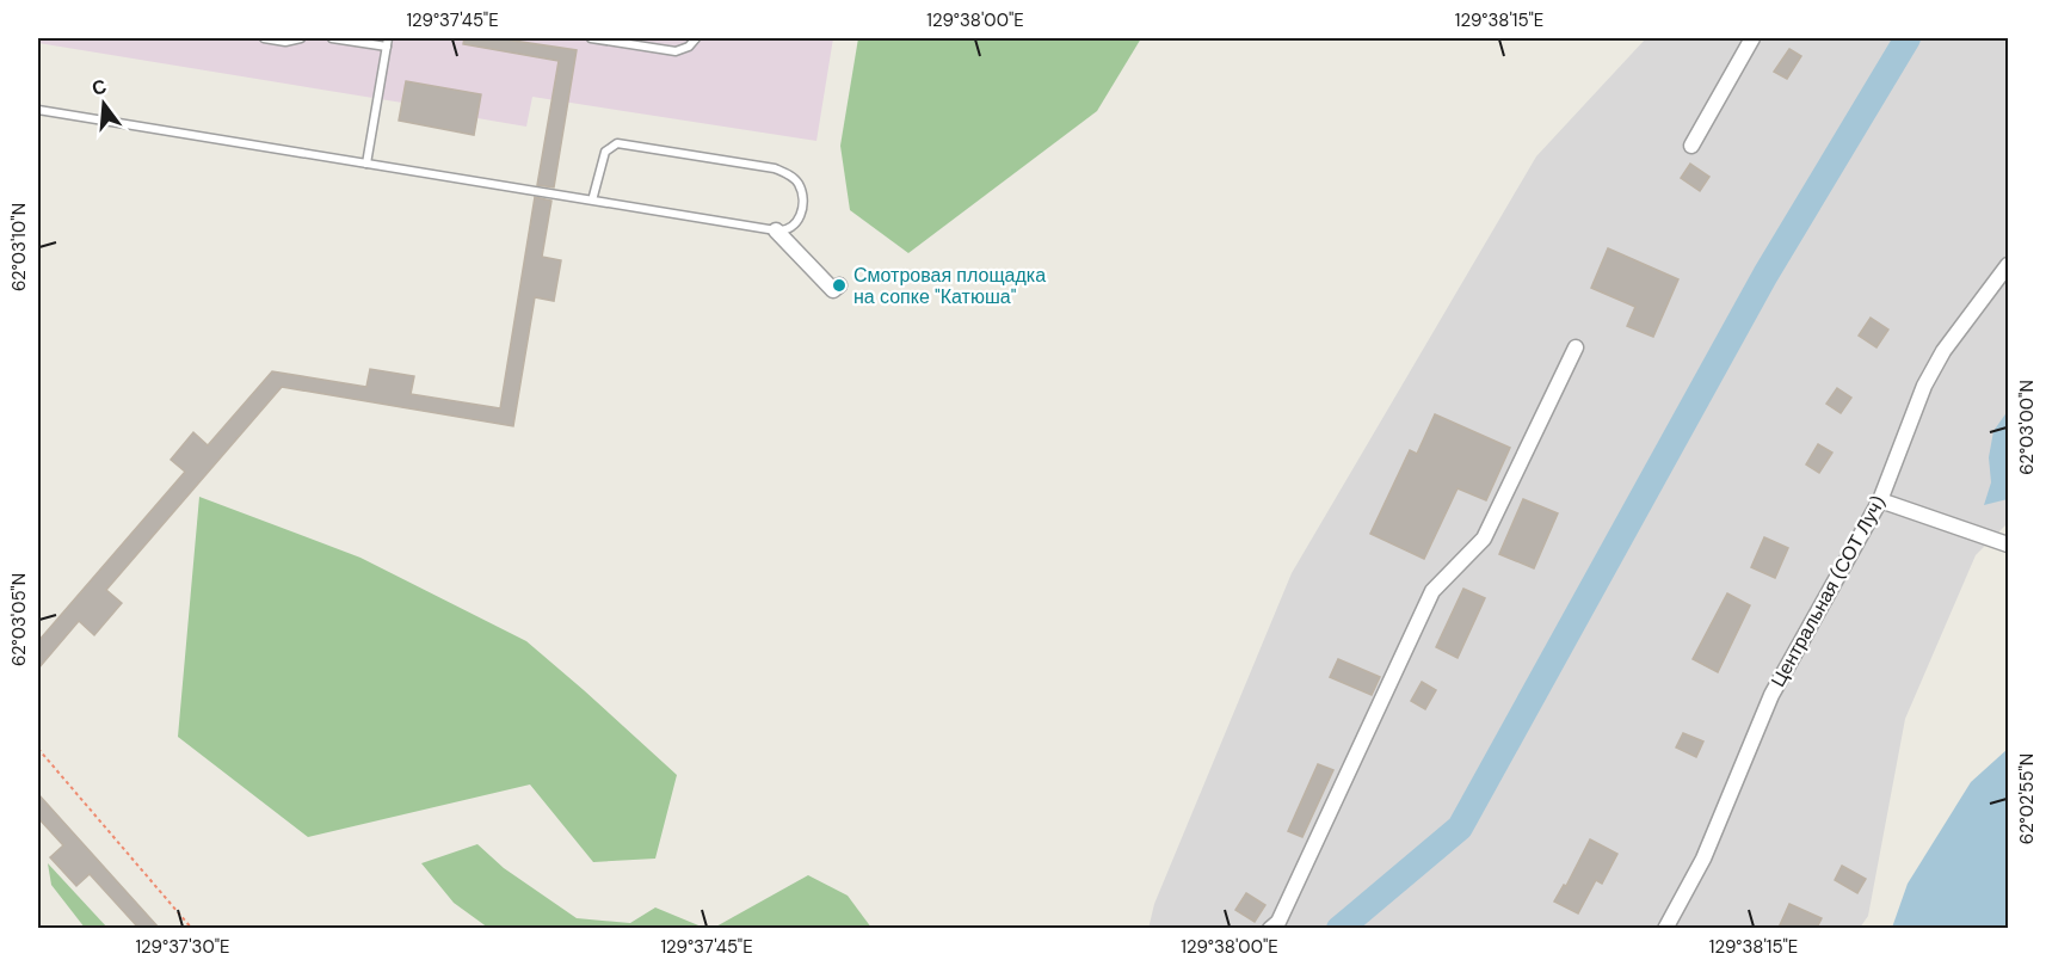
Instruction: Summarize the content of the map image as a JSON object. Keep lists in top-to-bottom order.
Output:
{
  "streets": {
    "street": ["Центральная (СОТ Луч)"]
  },
  "places": ["Смотровая площадка на сопке \"Катюша\""],
  "north": "top",
  "coordinates": [
    "129°37'45\"E",
    "129°38'00\"E",
    "129°38'15\"E",
    "62°03'10\"N",
    "62°03'00\"N",
    "62°03'05\"N",
    "62°02'55\"N",
    "129°37'30\"E"
  ]
}
